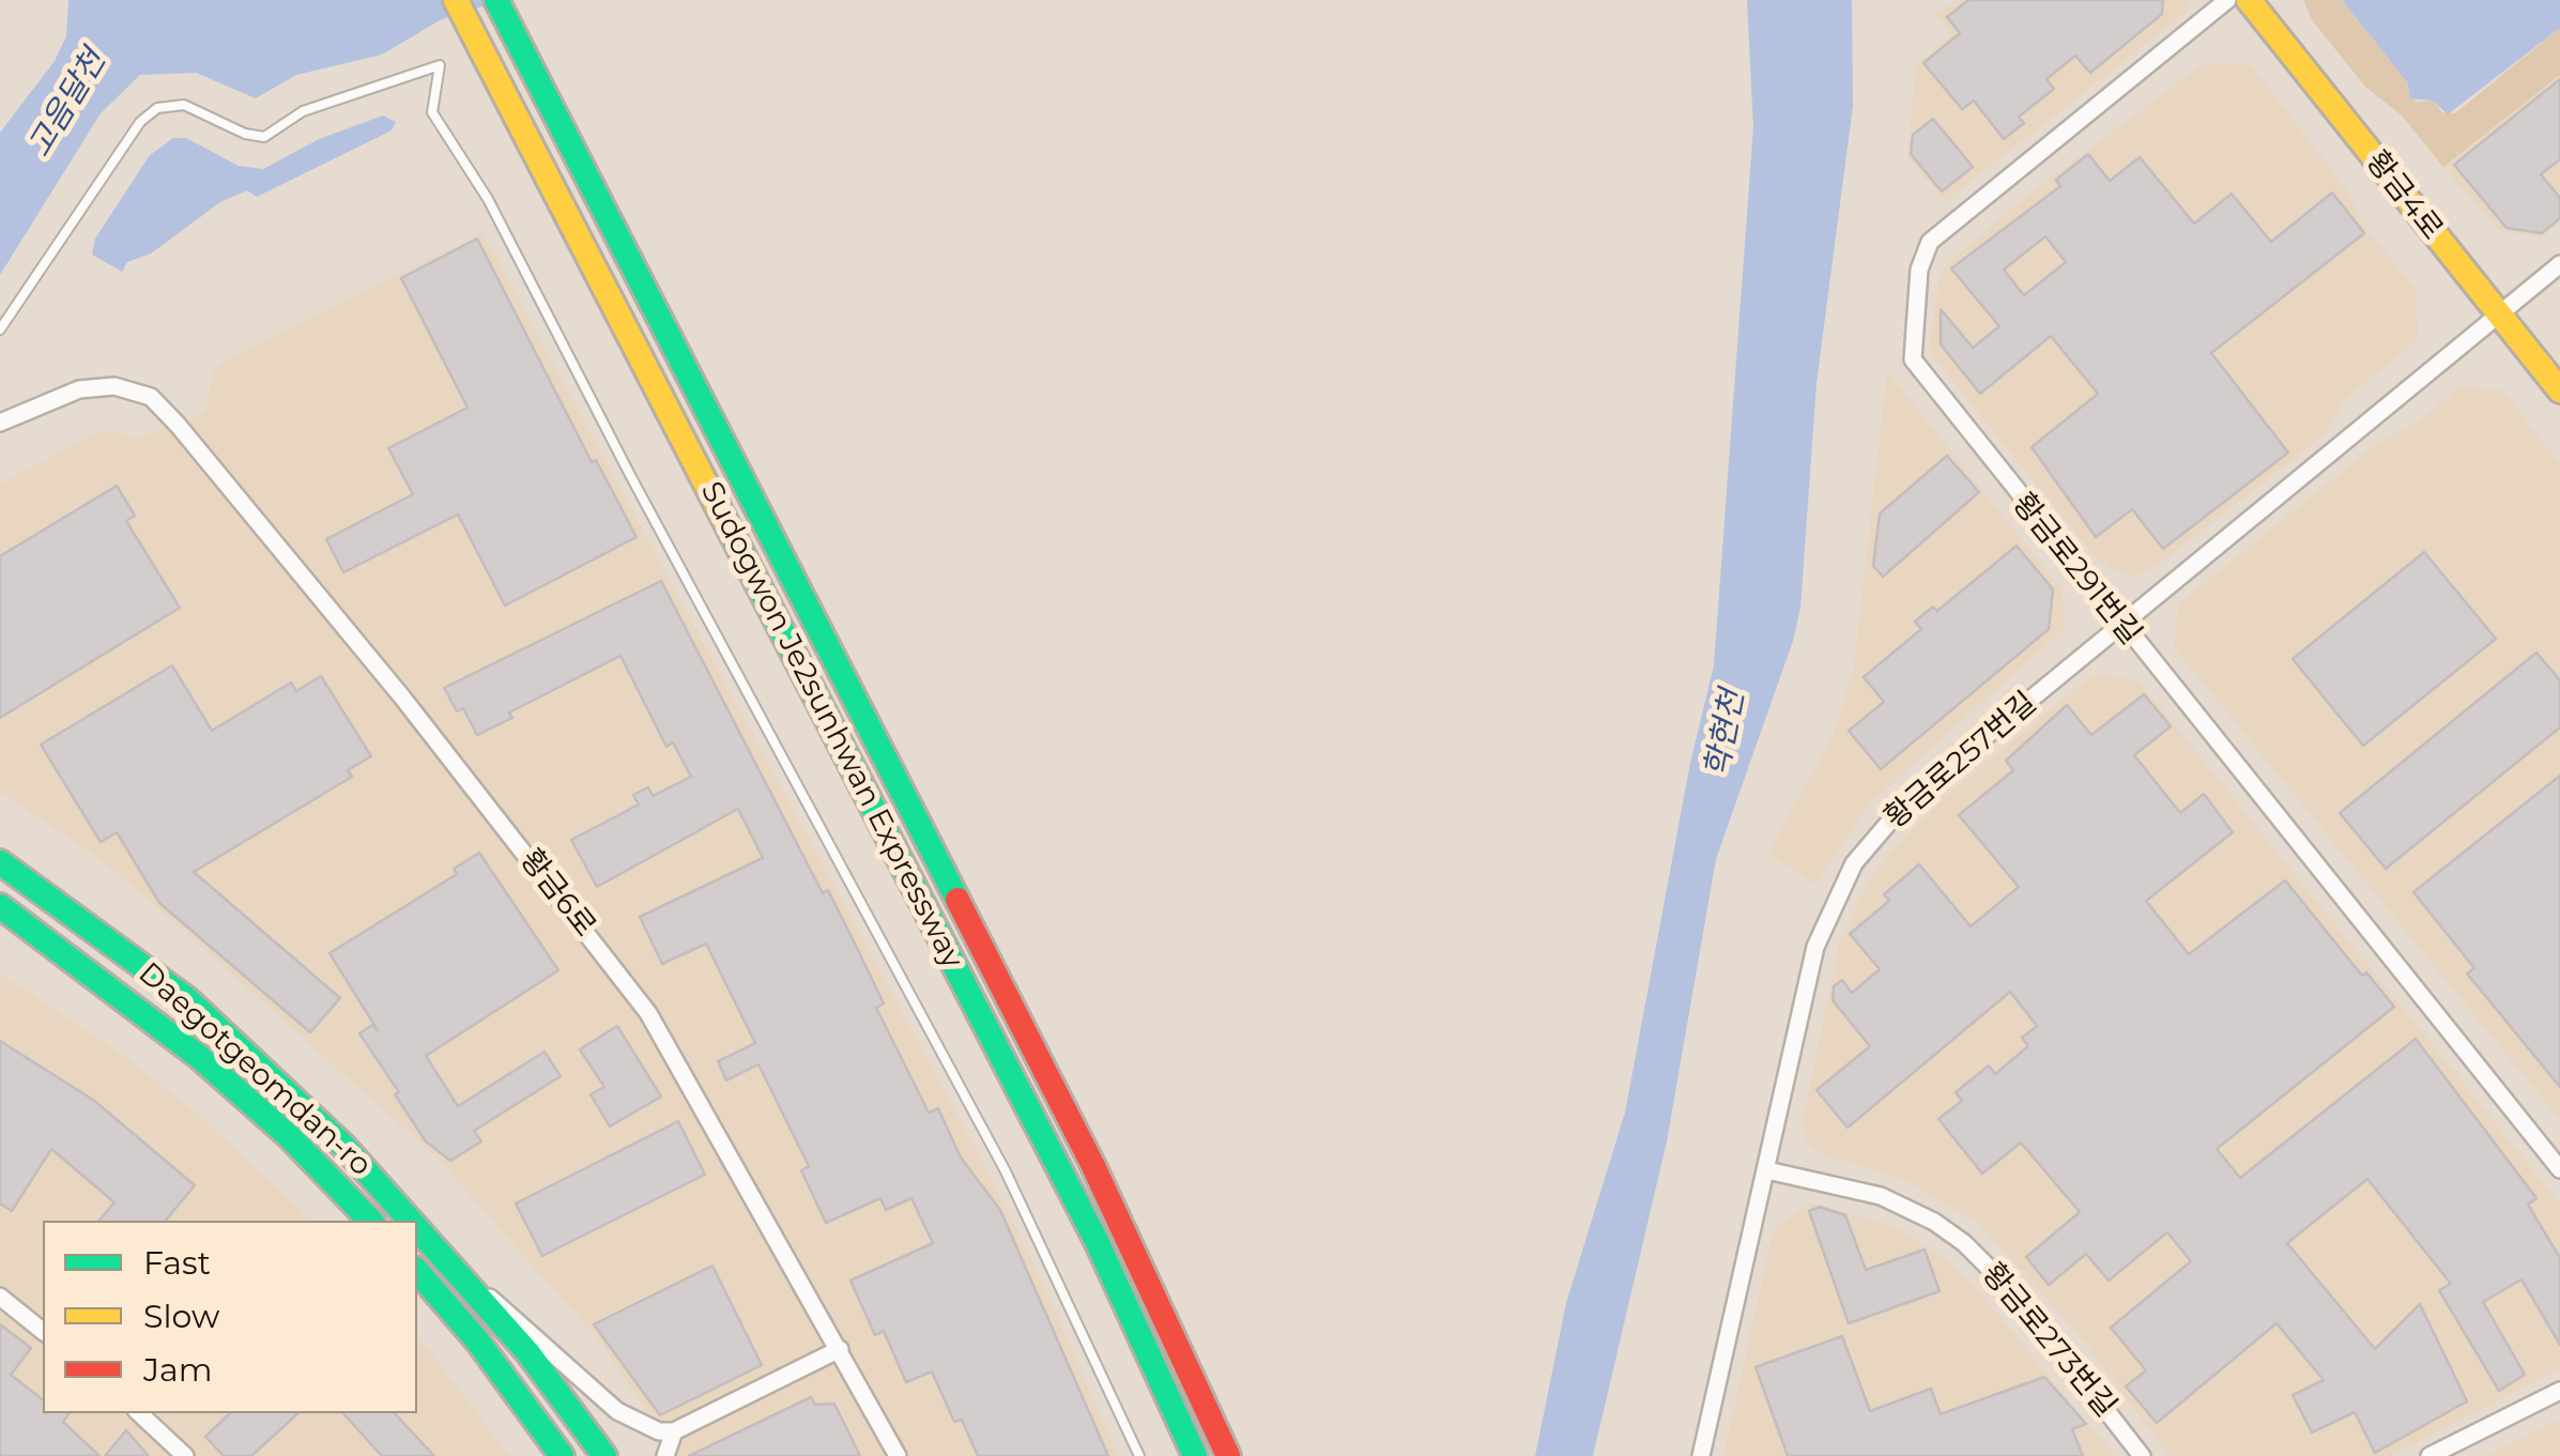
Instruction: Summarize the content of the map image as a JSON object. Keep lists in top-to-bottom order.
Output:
{
  "streets": {
    "main road": ["황금4로", "Sudogwon Je2sunhwan Expressway", "Daegotgeomdan-ro"],
    "street": [
      "황금로291번길",
      "황금로257번길",
      "황금6로",
      "황금로273번길"
    ]
  },
  "crossings": [
    ["황금4로", "황금로257번길"],
    ["황금로291번길", "황금로257번길"],
    ["황금로257번길", "황금로273번길"]
  ],
  "water": ["고음달천", "학현천"],
  "legend": ["Fast", "Slow", "Jam"]
}
